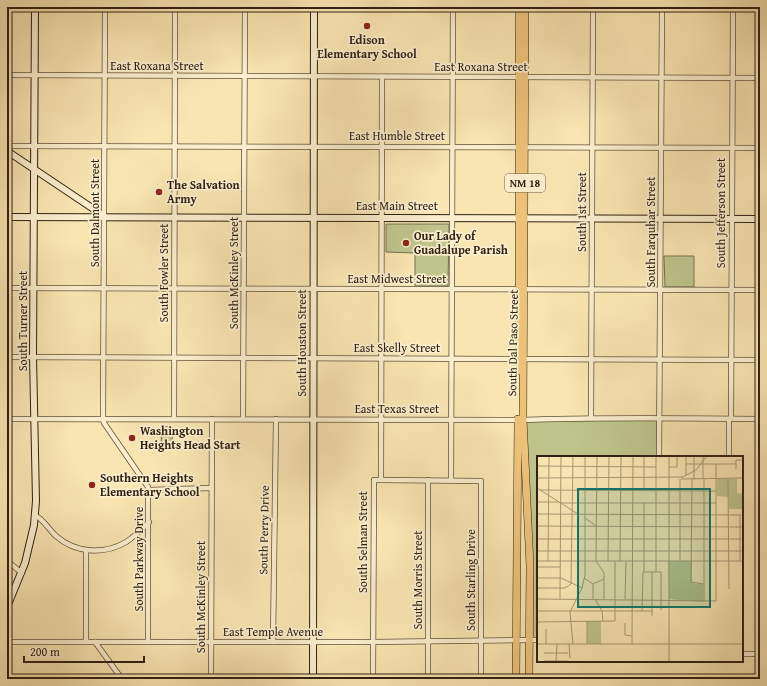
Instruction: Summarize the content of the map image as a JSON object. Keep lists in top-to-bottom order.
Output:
{
  "streets": {
    "main road": ["NM 18", "South Dal Paso Street"],
    "street": [
      "East Roxana Street",
      "East Humble Street",
      "East Main Street",
      "South 1st Street",
      "South Dalmont Street",
      "South Jefferson Street",
      "South Farquhar Street",
      "South Fowler Street",
      "South McKinley Street",
      "East Midwest Street",
      "South Turner Street",
      "South Houston Street",
      "East Skelly Street",
      "East Texas Street",
      "South Perry Drive",
      "South Selman Street",
      "South Parkway Drive",
      "South Morris Street",
      "South Starling Drive",
      "East Temple Avenue"
    ]
  },
  "crossings": [
    ["East Roxana Street", "South 1st Street"],
    ["East Roxana Street", "South Dalmont Street"],
    ["East Roxana Street", "South Jefferson Street"],
    ["East Roxana Street", "South Farquhar Street"],
    ["East Roxana Street", "South Fowler Street"],
    ["East Roxana Street", "South McKinley Street"],
    ["East Roxana Street", "South Turner Street"],
    ["East Roxana Street", "South Houston Street"],
    ["East Roxana Street", "South Dal Paso Street"],
    ["East Roxana Street", "South Selman Street"],
    ["East Humble Street", "South 1st Street"],
    ["East Humble Street", "South Dalmont Street"],
    ["East Humble Street", "South Jefferson Street"],
    ["East Humble Street", "South Farquhar Street"],
    ["East Humble Street", "South Fowler Street"],
    ["East Humble Street", "South McKinley Street"],
    ["East Humble Street", "South Turner Street"],
    ["East Humble Street", "South Houston Street"],
    ["East Humble Street", "South Dal Paso Street"],
    ["East Humble Street", "South Selman Street"],
    ["East Main Street", "South 1st Street"],
    ["East Main Street", "South Dalmont Street"],
    ["East Main Street", "South Jefferson Street"],
    ["East Main Street", "South Farquhar Street"],
    ["East Main Street", "South Fowler Street"],
    ["East Main Street", "South McKinley Street"],
    ["East Main Street", "South Turner Street"],
    ["East Main Street", "South Houston Street"],
    ["East Main Street", "South Dal Paso Street"],
    ["East Main Street", "South Selman Street"],
    ["South 1st Street", "East Midwest Street"],
    ["South 1st Street", "East Skelly Street"],
    ["South 1st Street", "East Texas Street"],
    ["South Dalmont Street", "East Midwest Street"],
    ["South Dalmont Street", "South Turner Street"],
    ["South Dalmont Street", "East Skelly Street"],
    ["South Dalmont Street", "East Texas Street"],
    ["South Dalmont Street", "South Parkway Drive"],
    ["South Jefferson Street", "East Midwest Street"],
    ["South Jefferson Street", "East Skelly Street"],
    ["South Jefferson Street", "East Texas Street"],
    ["South Farquhar Street", "East Midwest Street"],
    ["South Farquhar Street", "East Skelly Street"],
    ["South Farquhar Street", "East Texas Street"],
    ["South Fowler Street", "East Midwest Street"],
    ["South Fowler Street", "East Skelly Street"],
    ["South Fowler Street", "East Texas Street"],
    ["South McKinley Street", "East Midwest Street"],
    ["South McKinley Street", "East Skelly Street"],
    ["South McKinley Street", "East Texas Street"],
    ["South McKinley Street", "East Temple Avenue"],
    ["East Midwest Street", "South Turner Street"],
    ["East Midwest Street", "South Houston Street"],
    ["East Midwest Street", "South Dal Paso Street"],
    ["East Midwest Street", "South Selman Street"],
    ["South Turner Street", "East Skelly Street"],
    ["South Turner Street", "East Texas Street"],
    ["South Turner Street", "South Parkway Drive"],
    ["South Houston Street", "East Skelly Street"],
    ["South Houston Street", "East Texas Street"],
    ["South Houston Street", "East Temple Avenue"],
    ["South Dal Paso Street", "East Skelly Street"],
    ["South Dal Paso Street", "East Texas Street"],
    ["South Dal Paso Street", "East Temple Avenue"],
    ["East Skelly Street", "South Selman Street"],
    ["East Texas Street", "South Perry Drive"],
    ["East Texas Street", "South Selman Street"],
    ["East Texas Street", "South Parkway Drive"],
    ["South Perry Drive", "East Temple Avenue"],
    ["South Selman Street", "East Temple Avenue"],
    ["South Parkway Drive", "East Temple Avenue"],
    ["South Morris Street", "East Temple Avenue"],
    ["South Starling Drive", "East Temple Avenue"]
  ],
  "places": [
    "Edison Elementary School",
    "The Salvation Army",
    "Our Lady of Guadalupe Parish",
    "Washington Heights Head Start",
    "Southern Heights Elementary School"
  ],
  "scale_bar": "200 m"
}
